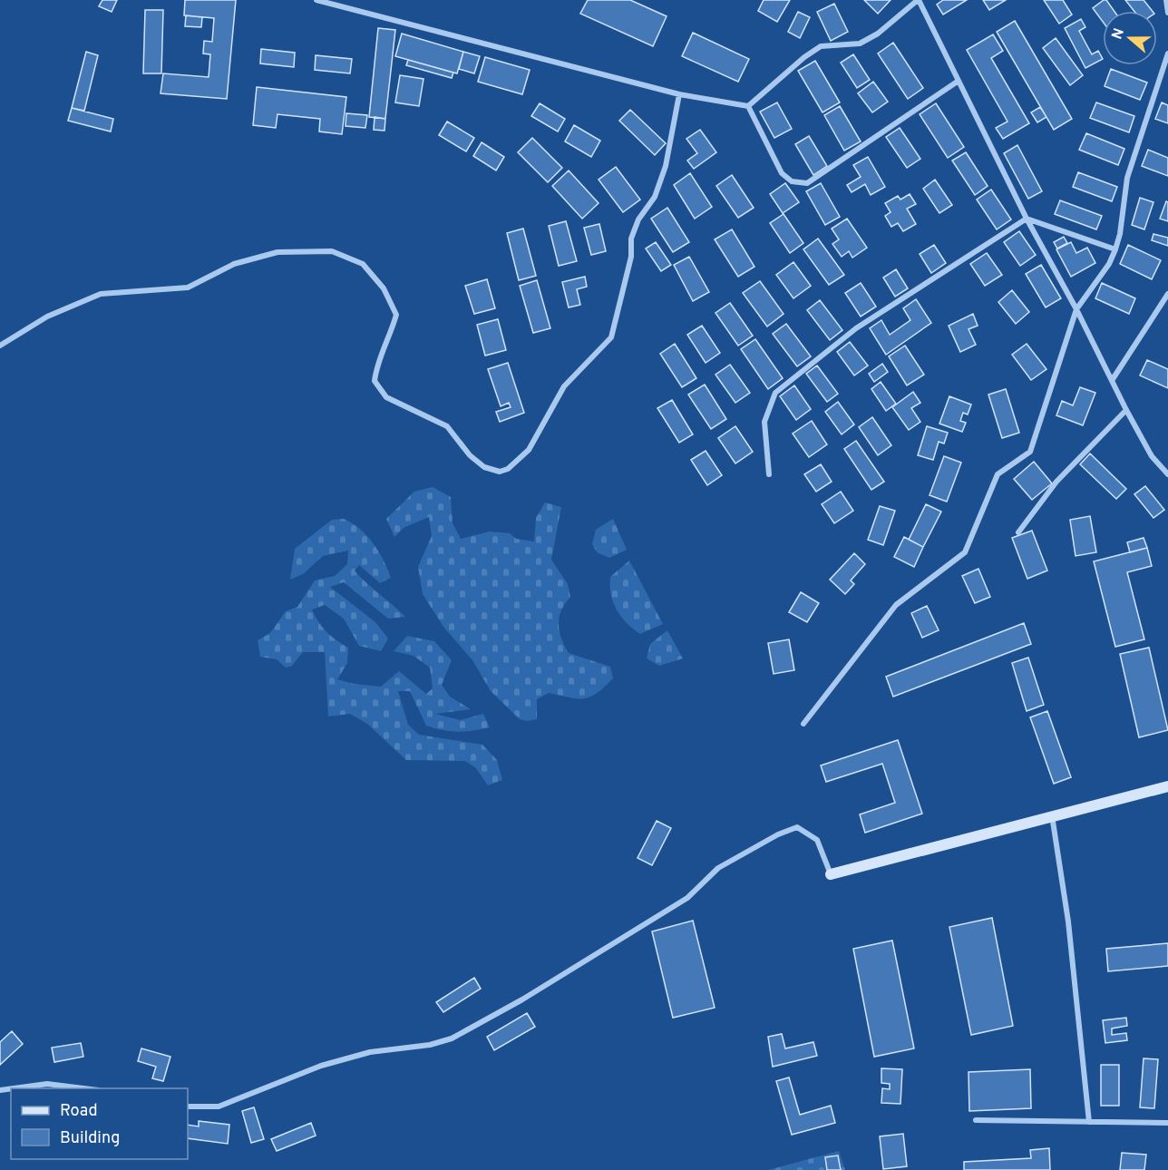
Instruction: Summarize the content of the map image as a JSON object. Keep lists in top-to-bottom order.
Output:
{
  "legend": ["Road", "Building"],
  "north": "left"
}
